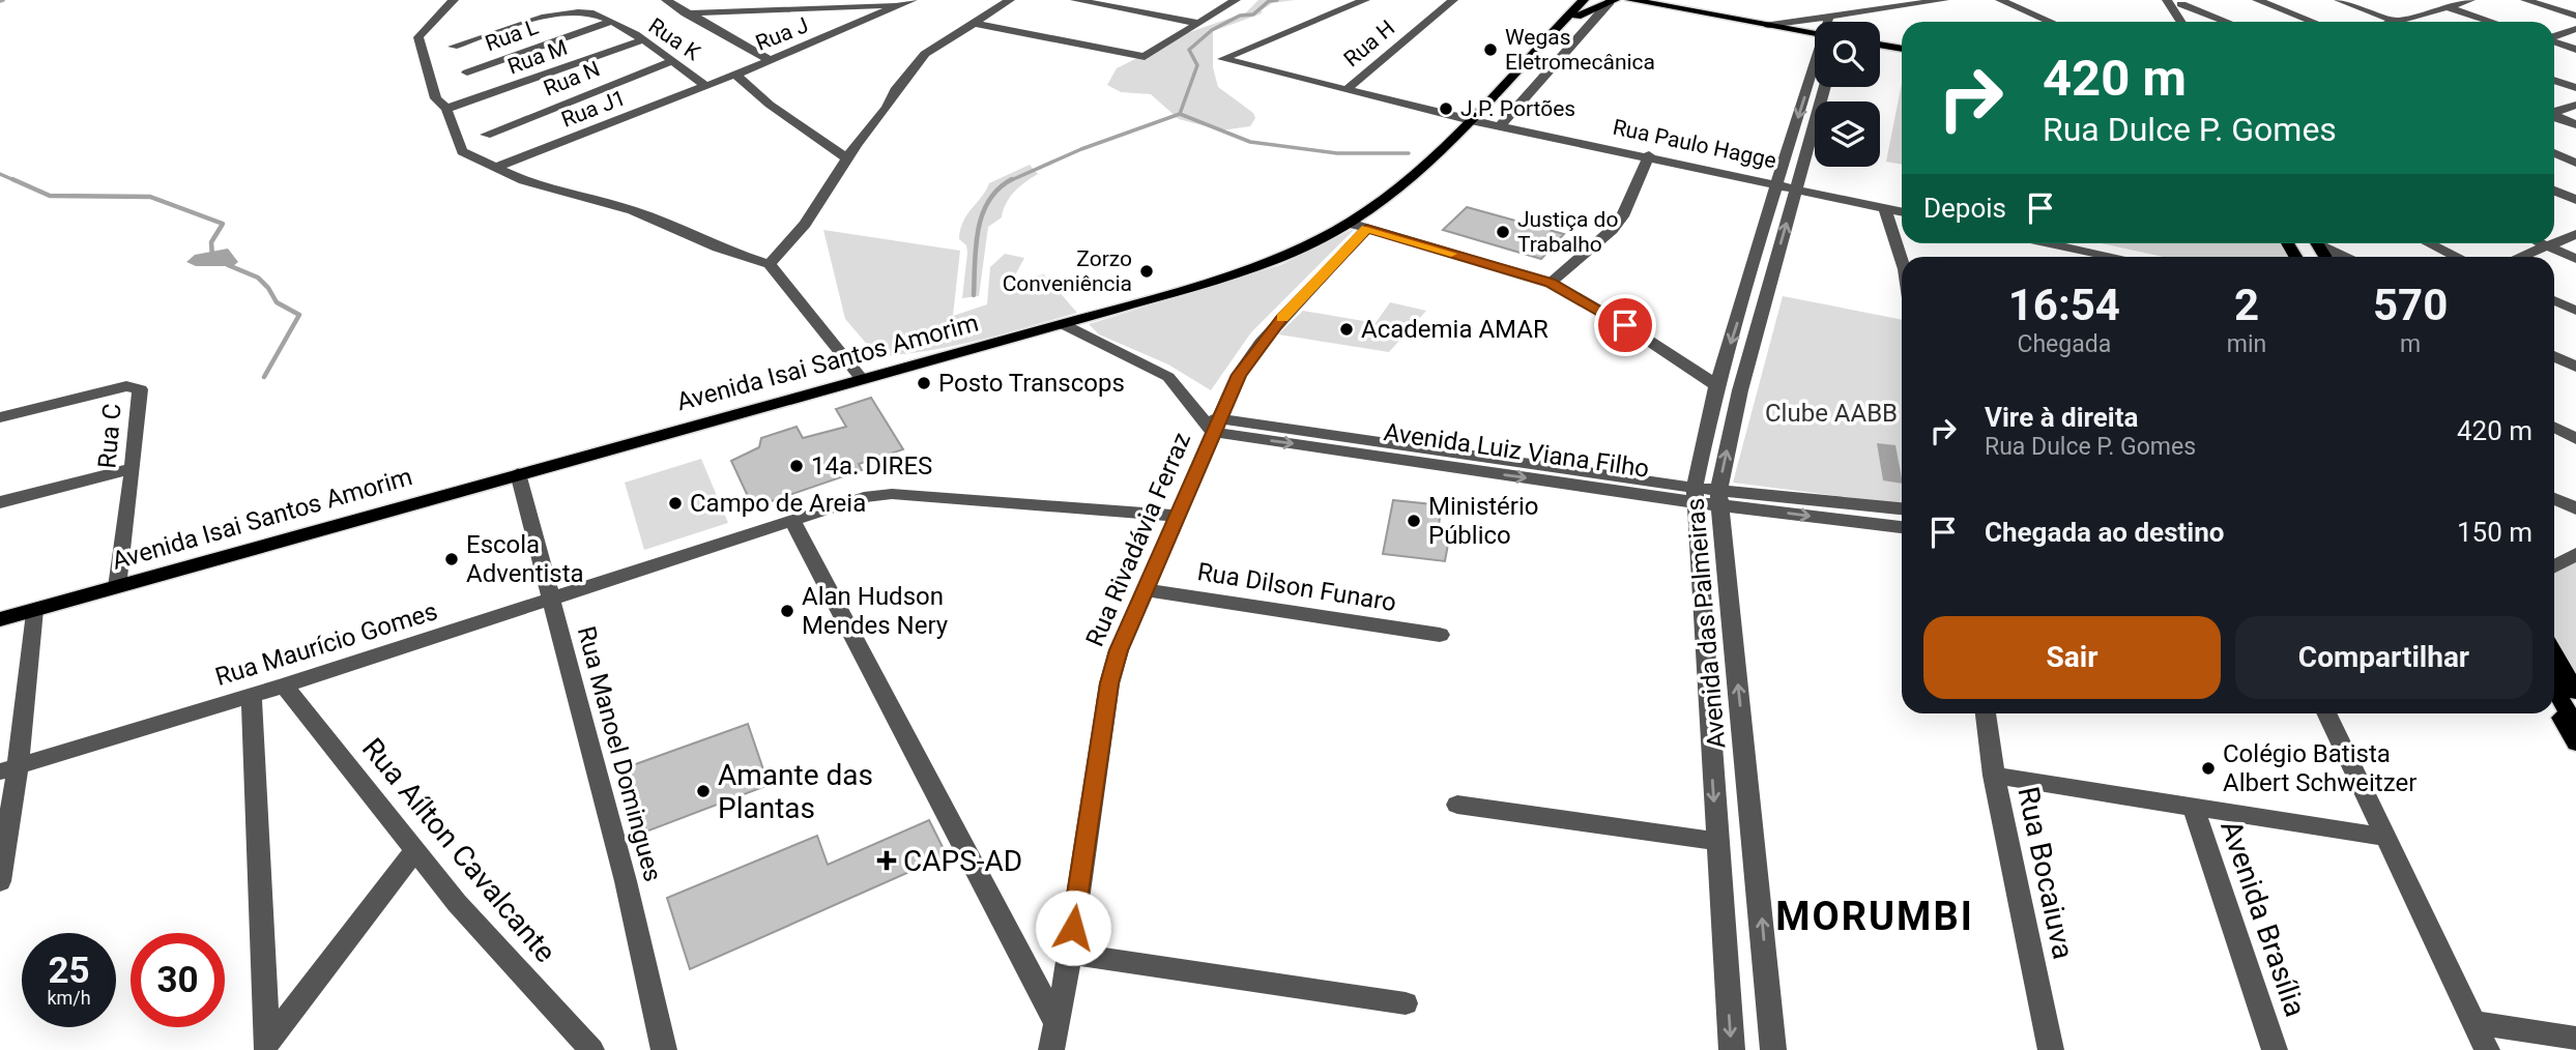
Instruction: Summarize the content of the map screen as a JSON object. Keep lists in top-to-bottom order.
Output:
{
  "streets": {
    "main road": ["Avenida Isai Santos Amorim"],
    "street": [
      "Rua J",
      "Rua L",
      "Rua K",
      "Rua H",
      "Rua M",
      "Rua N",
      "Rua J1",
      "Rua Paulo Hagge",
      "Rua C",
      "Avenida Luiz Viana Filho",
      "Rua Rivadávia Ferraz",
      "Rua Dilson Funaro",
      "Avenida das Palmeiras",
      "Rua Maurício Gomes",
      "Rua Manoel Domingues",
      "Rua Aílton Cavalcante",
      "Rua Bocaiuva",
      "Avenida Brasília"
    ]
  },
  "crossings": [
    ["Rua J", "Rua K"],
    ["Rua J", "Rua J1"],
    ["Rua L", "Rua K"],
    ["Rua K", "Rua M"],
    ["Rua K", "Rua N"],
    ["Rua K", "Rua J1"],
    ["Rua H", "Rua Paulo Hagge"],
    ["Rua H", "Avenida Isai Santos Amorim"],
    ["Rua Paulo Hagge", "Avenida Isai Santos Amorim"],
    ["Rua Paulo Hagge", "Avenida das Palmeiras"],
    ["Avenida Isai Santos Amorim", "Rua C"],
    ["Avenida Isai Santos Amorim", "Rua Manoel Domingues"],
    ["Avenida Luiz Viana Filho", "Rua Rivadávia Ferraz"],
    ["Avenida Luiz Viana Filho", "Avenida das Palmeiras"],
    ["Rua Rivadávia Ferraz", "Rua Dilson Funaro"],
    ["Rua Rivadávia Ferraz", "Rua Maurício Gomes"],
    ["Rua Maurício Gomes", "Rua Manoel Domingues"],
    ["Rua Maurício Gomes", "Rua Aílton Cavalcante"]
  ],
  "districts": ["MORUMBI"],
  "parks": ["Clube AABB"],
  "places": {
    "other": [
      "Wegas Eletromecânica",
      "J.P. Portões",
      "Justiça do Trabalho",
      "Zorzo Conveniência",
      "Academia AMAR",
      "Posto Transcops",
      "14a. DIRES",
      "Campo de Areia",
      "Ministério Público",
      "Escola Adventista",
      "Alan Hudson Mendes Nery",
      "Colégio Batista Albert Schweitzer",
      "Amante das Plantas"
    ],
    "health": ["CAPS-AD"]
  },
  "page": {
    "turn": ["420 m", "Rua Dulce P. Gomes"],
    "then": "Depois",
    "eta": [
      "16:54",
      "Chegada",
      "2",
      "min",
      "570",
      "m"
    ],
    "list": [
      {
        "name": "Vire à direita",
        "note": "Rua Dulce P. Gomes",
        "value": "420 m"
      },
      {
        "name": "Chegada ao destino",
        "value": "150 m"
      }
    ],
    "buttons": ["Sair", "Compartilhar"],
    "speed": "25 km/h",
    "limit": "30"
  }
}
